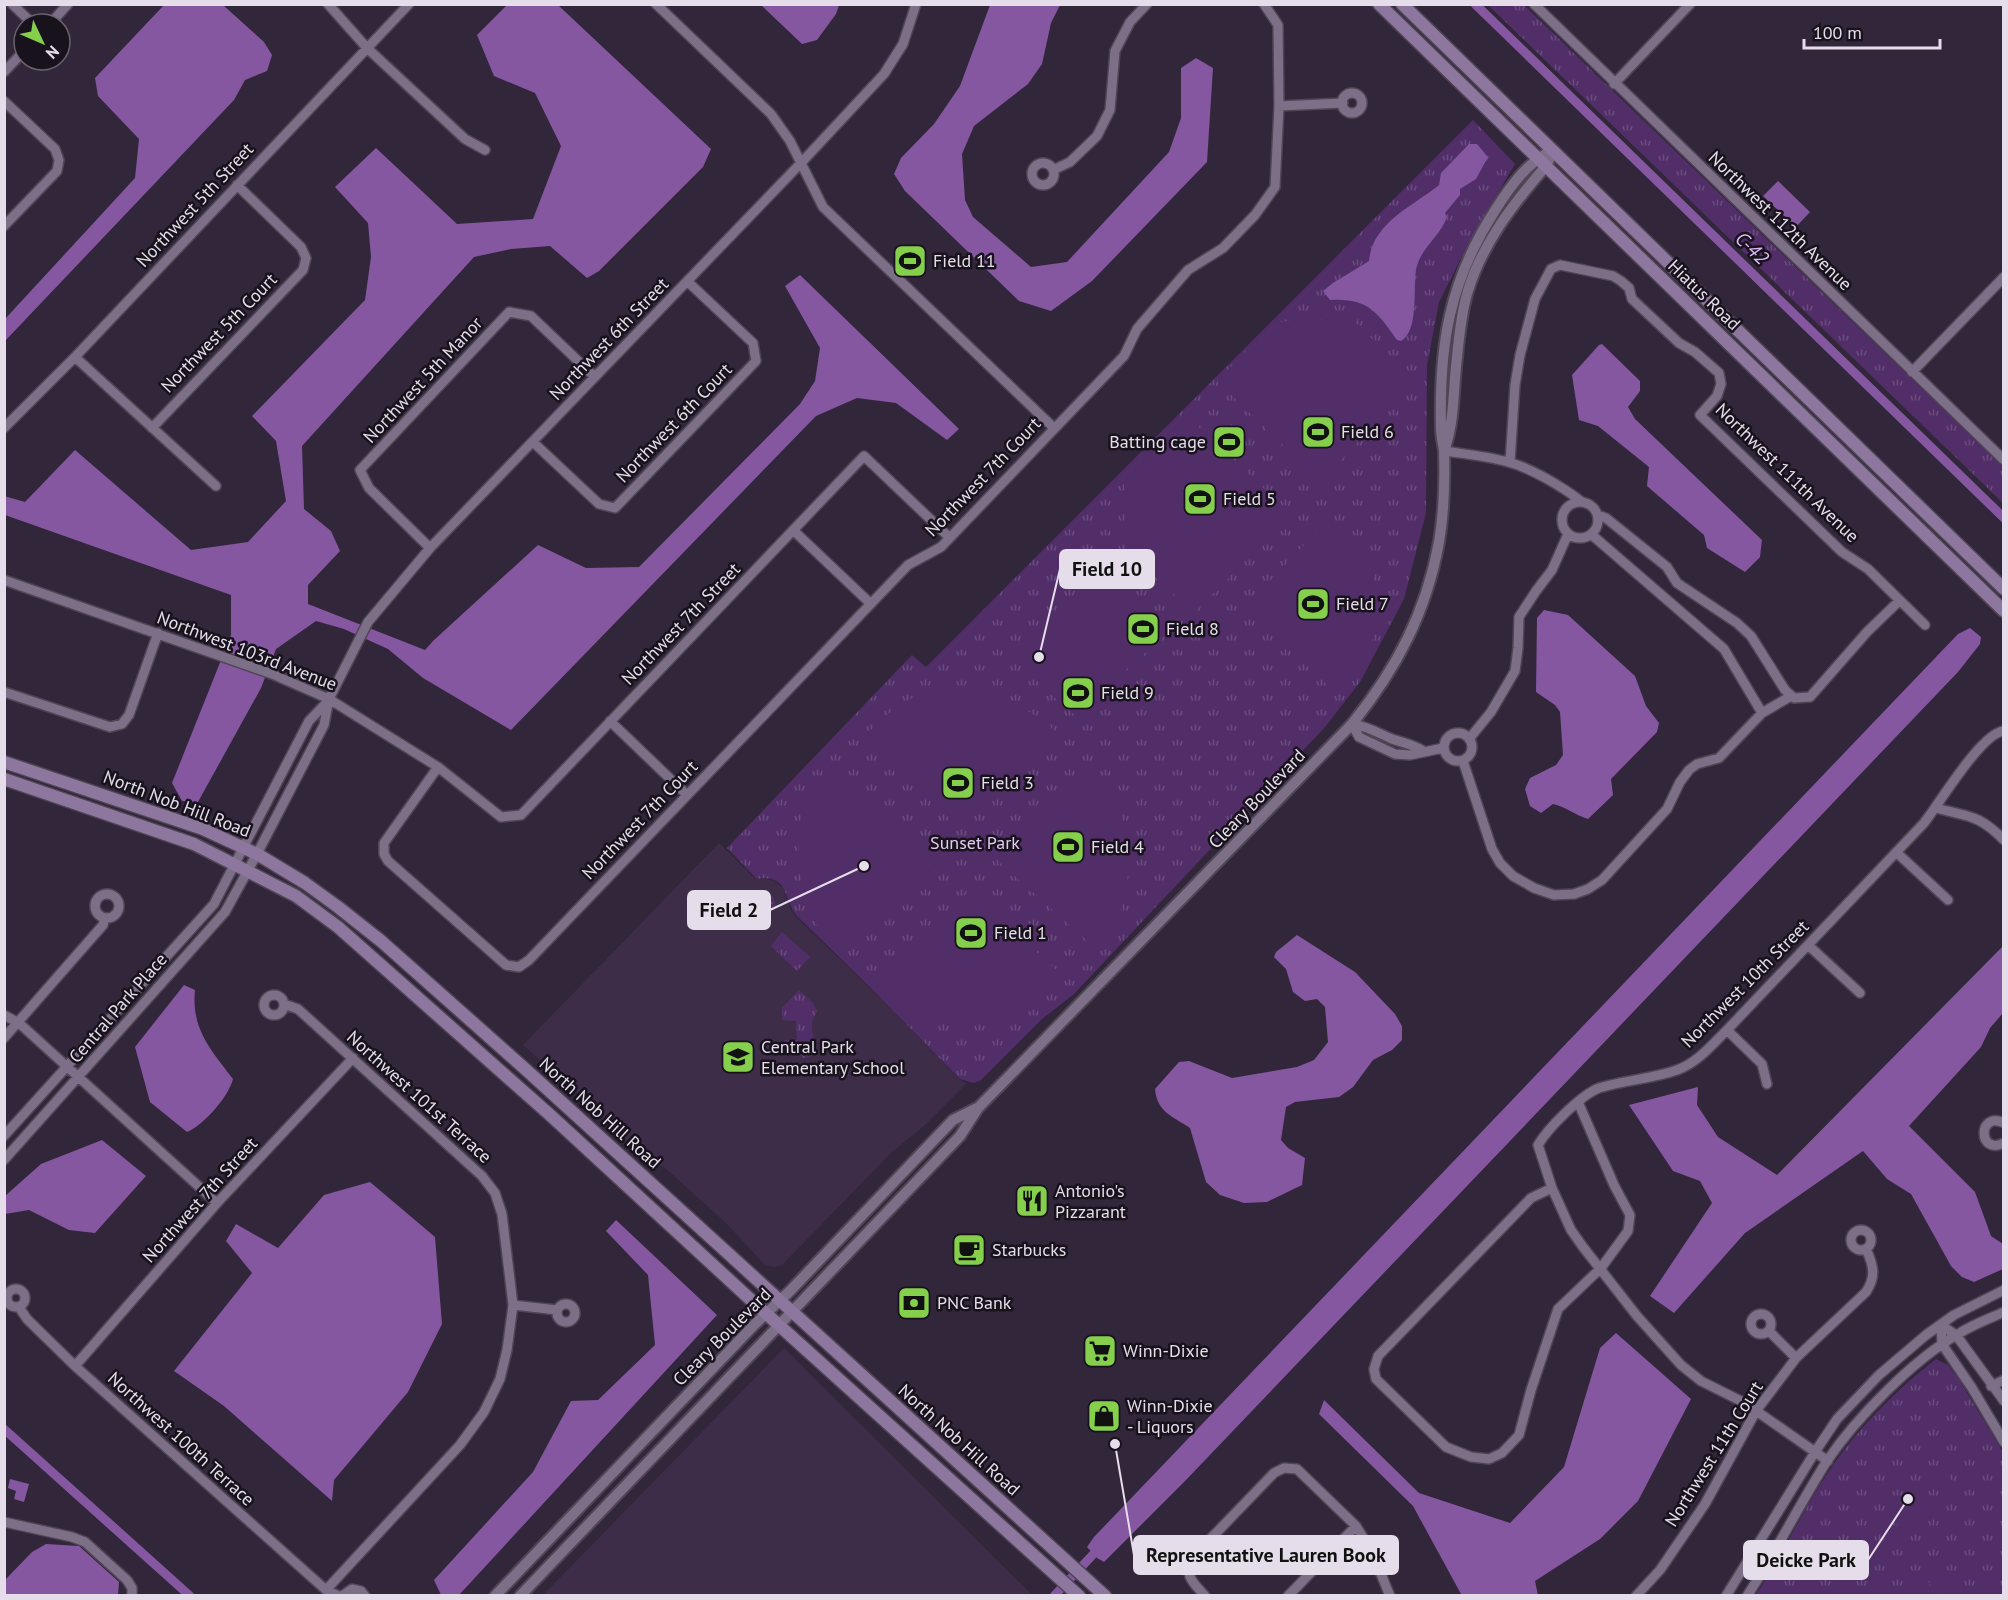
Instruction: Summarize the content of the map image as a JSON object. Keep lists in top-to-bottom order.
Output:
{
  "streets": {
    "main road": ["Hiatus Road", "North Nob Hill Road"],
    "street": [
      "Northwest 5th Street",
      "Northwest 112th Avenue",
      "Northwest 5th Court",
      "Northwest 6th Street",
      "Northwest 5th Manor",
      "Northwest 6th Court",
      "Northwest 111th Avenue",
      "Northwest 7th Court",
      "Northwest 7th Street",
      "Northwest 103rd Avenue",
      "Cleary Boulevard",
      "Northwest 10th Street",
      "Central Park Place",
      "Northwest 101st Terrace",
      "Northwest 100th Terrace",
      "Northwest 11th Court"
    ]
  },
  "crossings": [
    ["Northwest 5th Street", "Northwest 5th Court"],
    ["Hiatus Road", "Cleary Boulevard"],
    ["Northwest 6th Street", "Northwest 5th Manor"],
    ["Northwest 6th Street", "Northwest 6th Court"],
    ["Northwest 6th Street", "Northwest 103rd Avenue"],
    ["Northwest 6th Street", "North Nob Hill Road"],
    ["Northwest 6th Street", "Central Park Place"],
    ["Northwest 7th Court", "Northwest 7th Street"],
    ["Northwest 7th Court", "Northwest 103rd Avenue"],
    ["Northwest 7th Street", "Northwest 103rd Avenue"],
    ["Northwest 7th Street", "Northwest 101st Terrace"],
    ["Northwest 7th Street", "Northwest 100th Terrace"],
    ["Cleary Boulevard", "North Nob Hill Road"],
    ["North Nob Hill Road", "Central Park Place"],
    ["Northwest 101st Terrace", "Northwest 100th Terrace"]
  ],
  "water": ["C-42"],
  "parks": ["Sunset Park"],
  "places": {
    "sports": [
      "Field 11",
      "Field 6",
      "Batting cage",
      "Field 5",
      "Field 7",
      "Field 8",
      "Field 9",
      "Field 3",
      "Field 4",
      "Field 1"
    ],
    "other": [
      "Field 10",
      "Field 2",
      "Representative Lauren Book",
      "Deicke Park"
    ],
    "school or university": ["Central Park Elementary School"],
    "restaurant": ["Antonio's Pizzarant"],
    "cafe": ["Starbucks"],
    "bank": ["PNC Bank"],
    "supermarket": ["Winn-Dixie"],
    "shop": ["Winn-Dixie - Liquors"]
  },
  "scale_bar": "100 m",
  "north": "bottom right"
}
